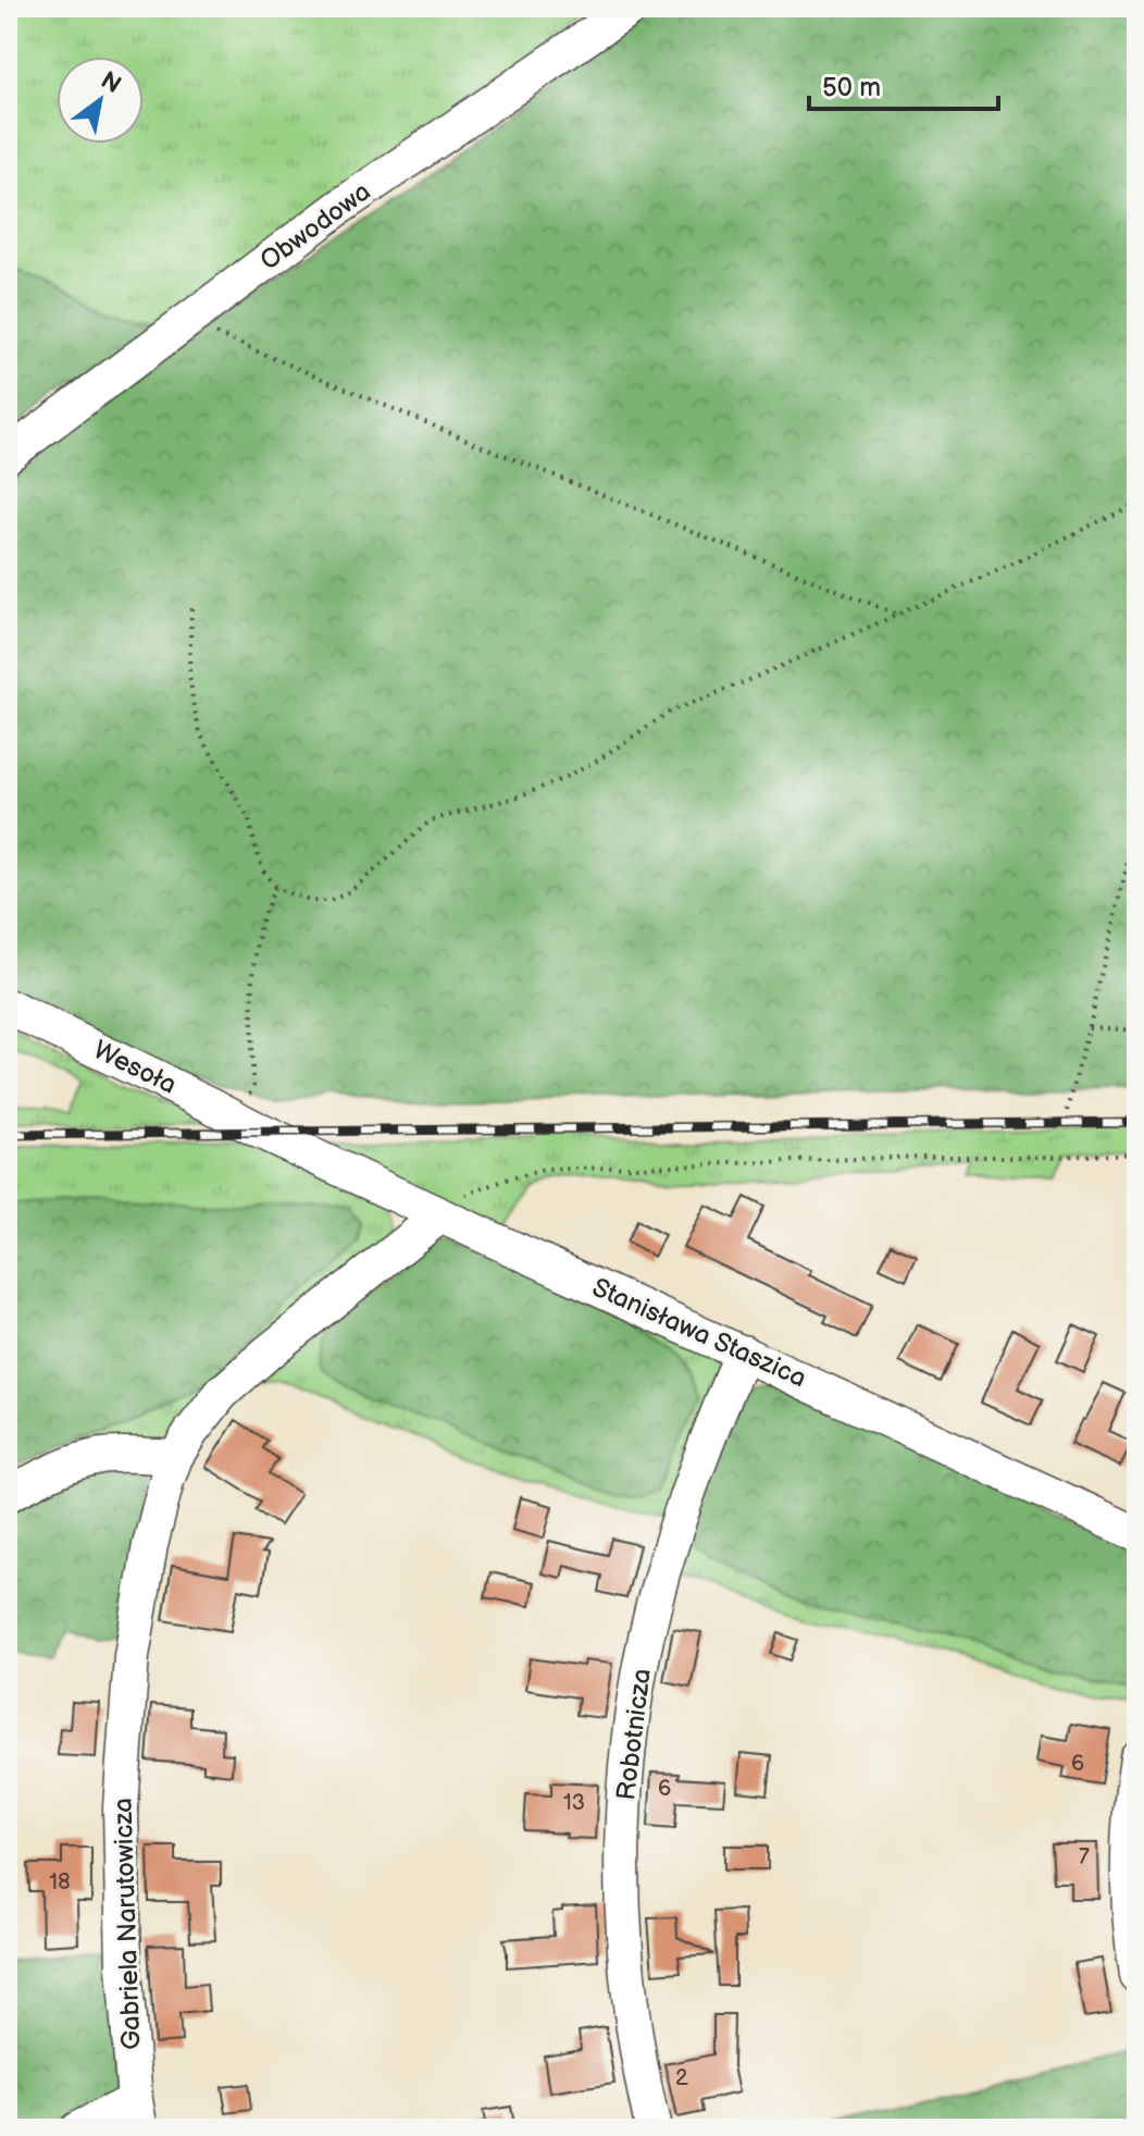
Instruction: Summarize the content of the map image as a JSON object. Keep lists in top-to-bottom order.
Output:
{
  "streets": {
    "street": [
      "Obwodowa",
      "Wesoła",
      "Stanisława Staszica",
      "Robotnicza",
      "Gabriela Narutowicza"
    ]
  },
  "crossings": [
    ["Wesoła", "Stanisława Staszica"],
    ["Stanisława Staszica", "Robotnicza"],
    ["Stanisława Staszica", "Gabriela Narutowicza"]
  ],
  "house_numbers": [
    "6",
    "6",
    "13",
    "7",
    "18",
    "2"
  ],
  "scale_bar": "50 m",
  "north": "top right"
}
